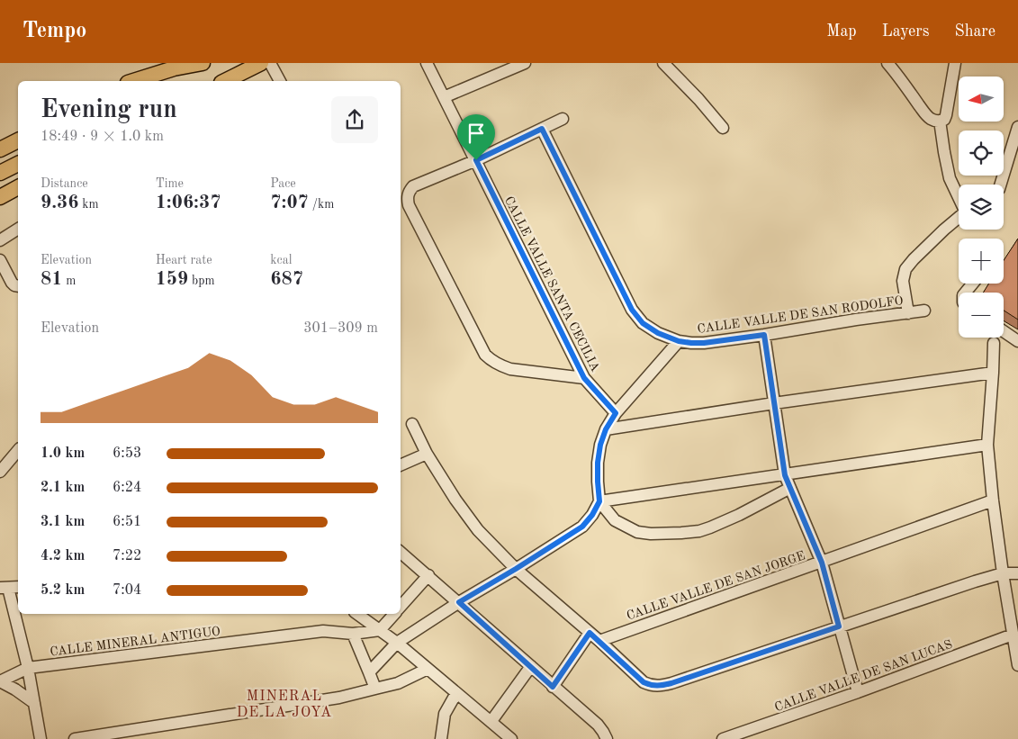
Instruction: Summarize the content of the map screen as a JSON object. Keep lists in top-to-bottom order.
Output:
{
  "streets": {
    "street": [
      "CALLE VALLE SANTA CECILIA",
      "CALLE VALLE DE SAN RODOLFO",
      "CALLE VALLE DE SAN JORGE",
      "CALLE MINERAL ANTIGUO",
      "CALLE VALLE DE SAN LUCAS"
    ]
  },
  "districts": ["MINERAL DE LA JOYA"],
  "north": "left",
  "page": {
    "header": "Tempo",
    "nav": ["Map", "Layers", "Share"],
    "map_buttons": ["+", "−"],
    "heading": ["Evening run", "18:49 · 9 × 1.0 km"],
    "stats": [
      ["Distance", "9.36 km"],
      ["Time", "1:06:37"],
      ["Pace", "7:07 /km"],
      ["Elevation", "81 m"],
      ["Heart rate", "159 bpm"],
      ["kcal", "687"]
    ],
    "chart": ["Elevation", "301–309 m"],
    "list": [
      {
        "name": "1.0 km",
        "note": "6:53"
      },
      {
        "name": "2.1 km",
        "note": "6:24"
      },
      {
        "name": "3.1 km",
        "note": "6:51"
      },
      {
        "name": "4.2 km",
        "note": "7:22"
      },
      {
        "name": "5.2 km",
        "note": "7:04"
      }
    ]
  }
}
